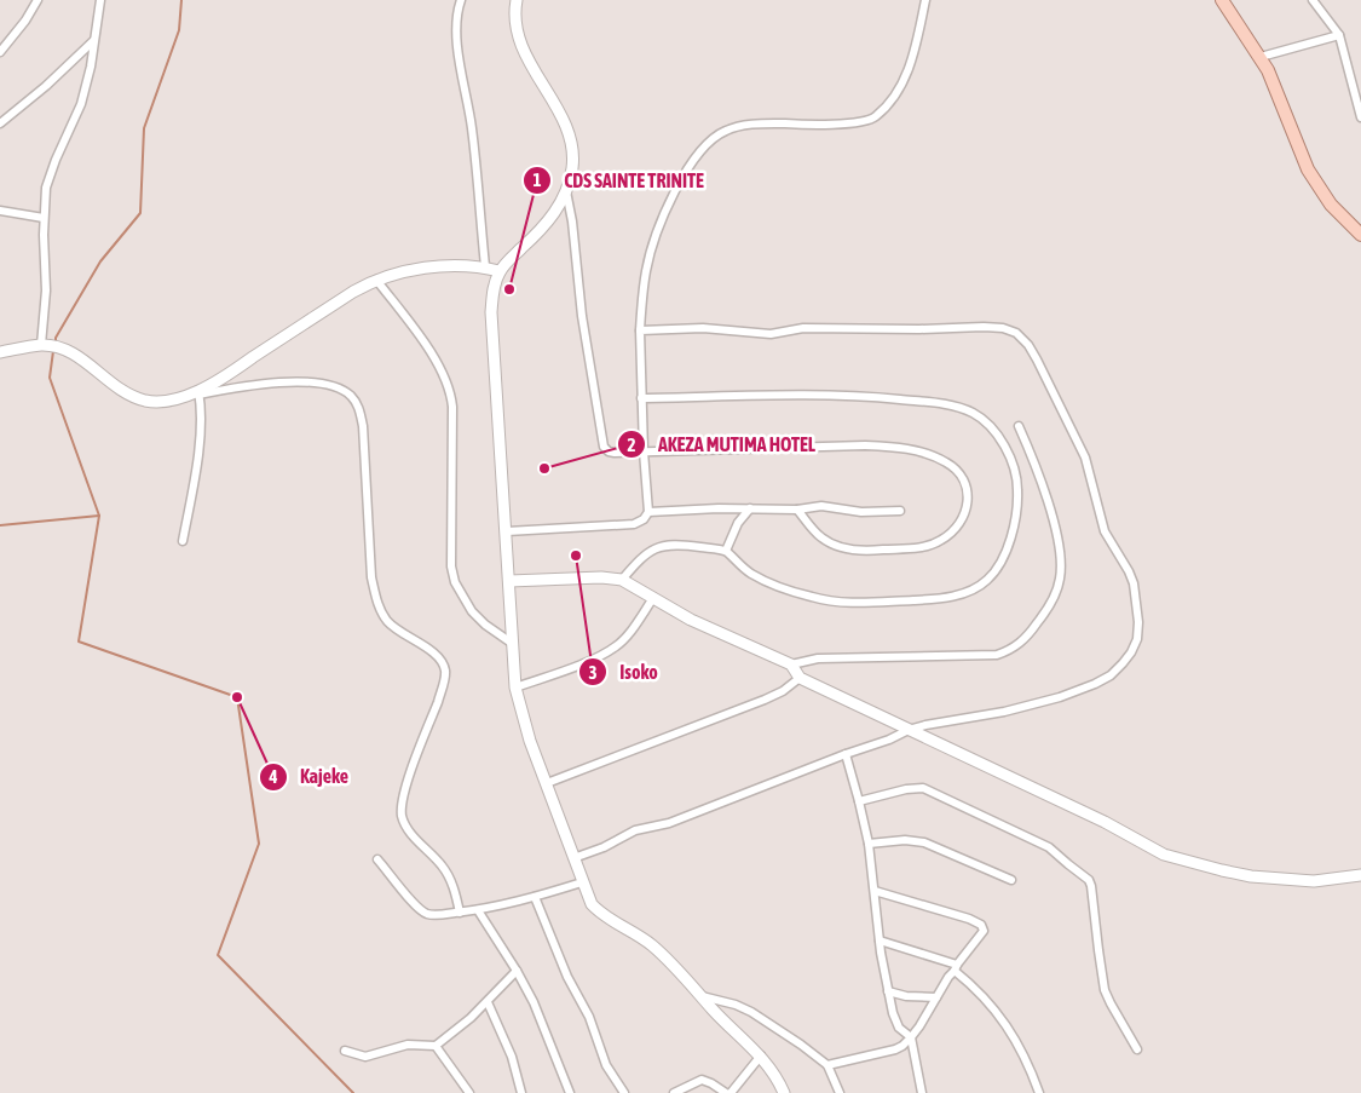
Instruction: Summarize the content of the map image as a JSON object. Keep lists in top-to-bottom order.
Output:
{
  "places": [
    "CDS SAINTE TRINITE",
    "AKEZA MUTIMA HOTEL",
    "Isoko",
    "Kajeke"
  ]
}
